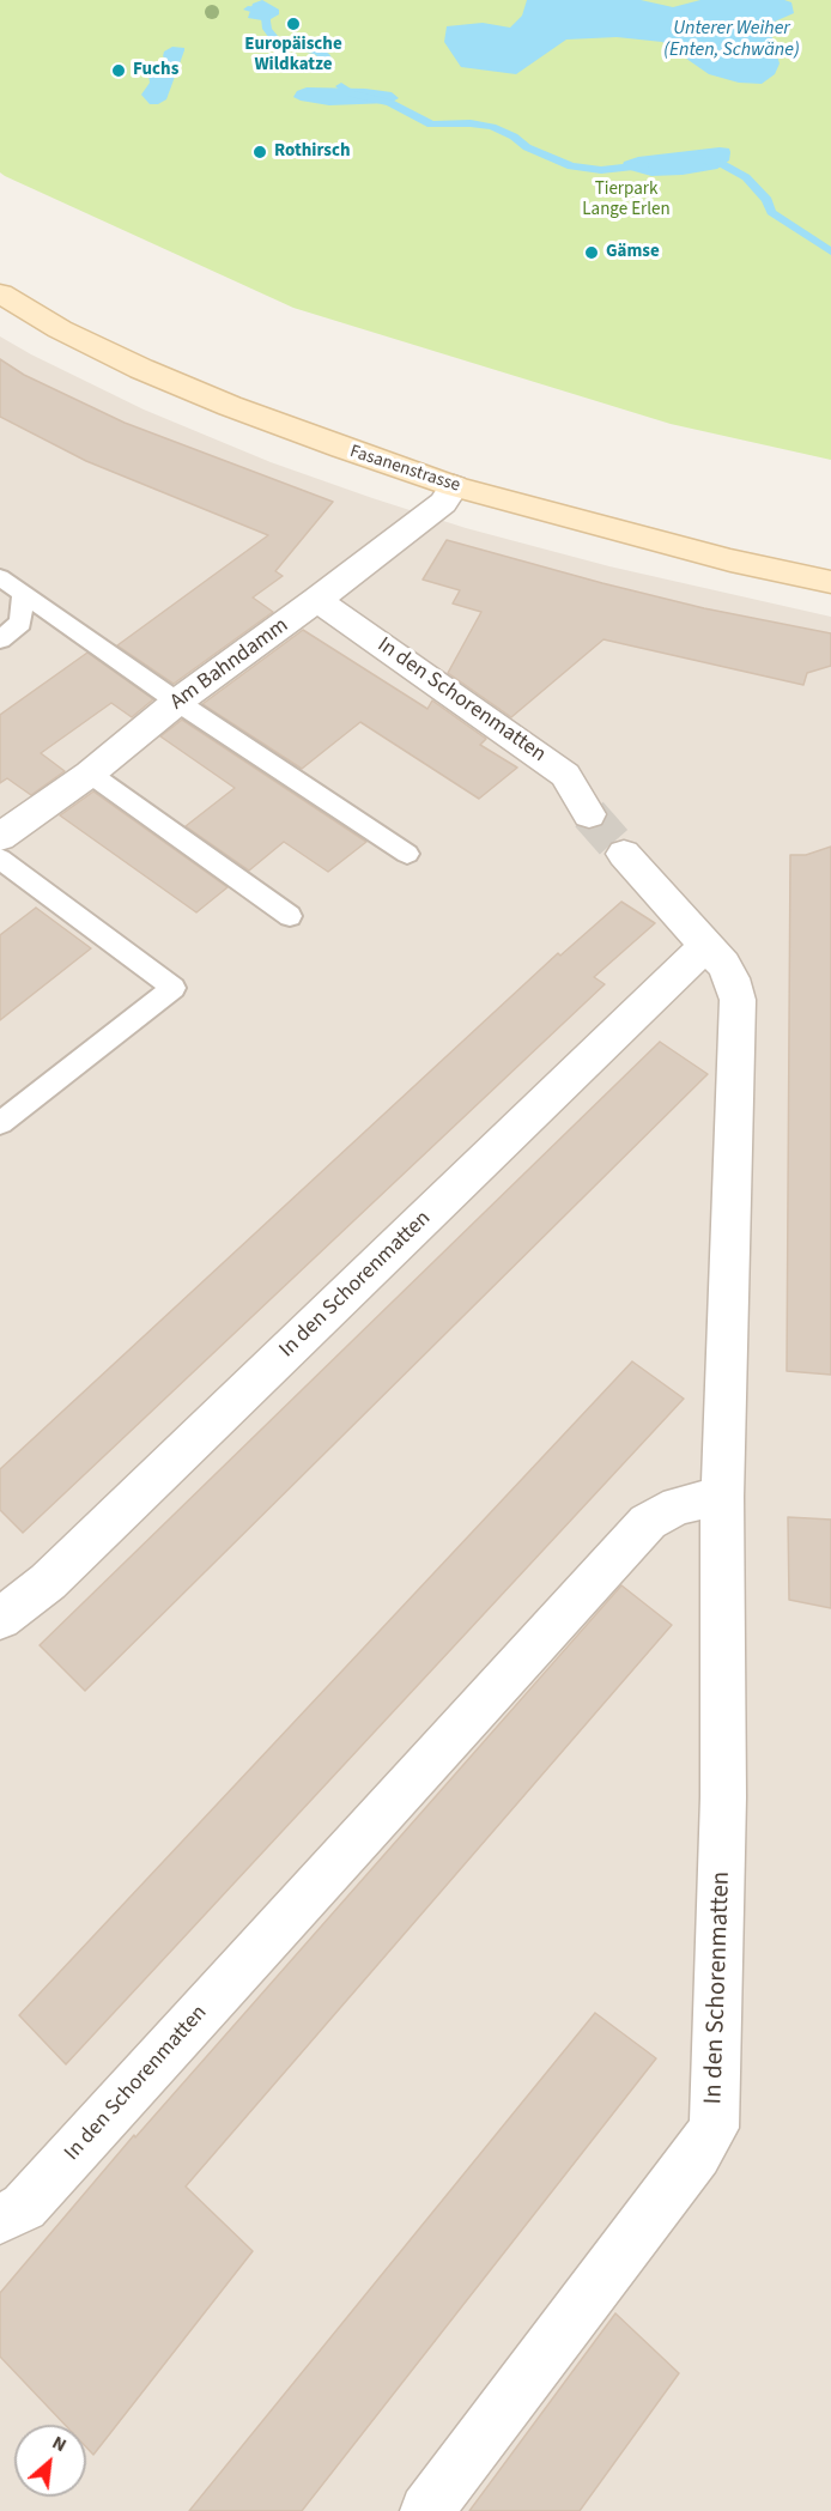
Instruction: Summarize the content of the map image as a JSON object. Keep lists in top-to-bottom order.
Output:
{
  "streets": {
    "main road": ["Fasanenstrasse"],
    "street": ["Am Bahndamm", "In den Schorenmatten"]
  },
  "crossings": [
    ["Fasanenstrasse", "Am Bahndamm"],
    ["Am Bahndamm", "In den Schorenmatten"]
  ],
  "water": ["Unterer Weiher (Enten, Schwäne)"],
  "parks": ["Tierpark Lange Erlen"],
  "places": [
    "Europäische Wildkatze",
    "Fuchs",
    "Rothirsch",
    "Gämse"
  ],
  "north": "top right"
}
